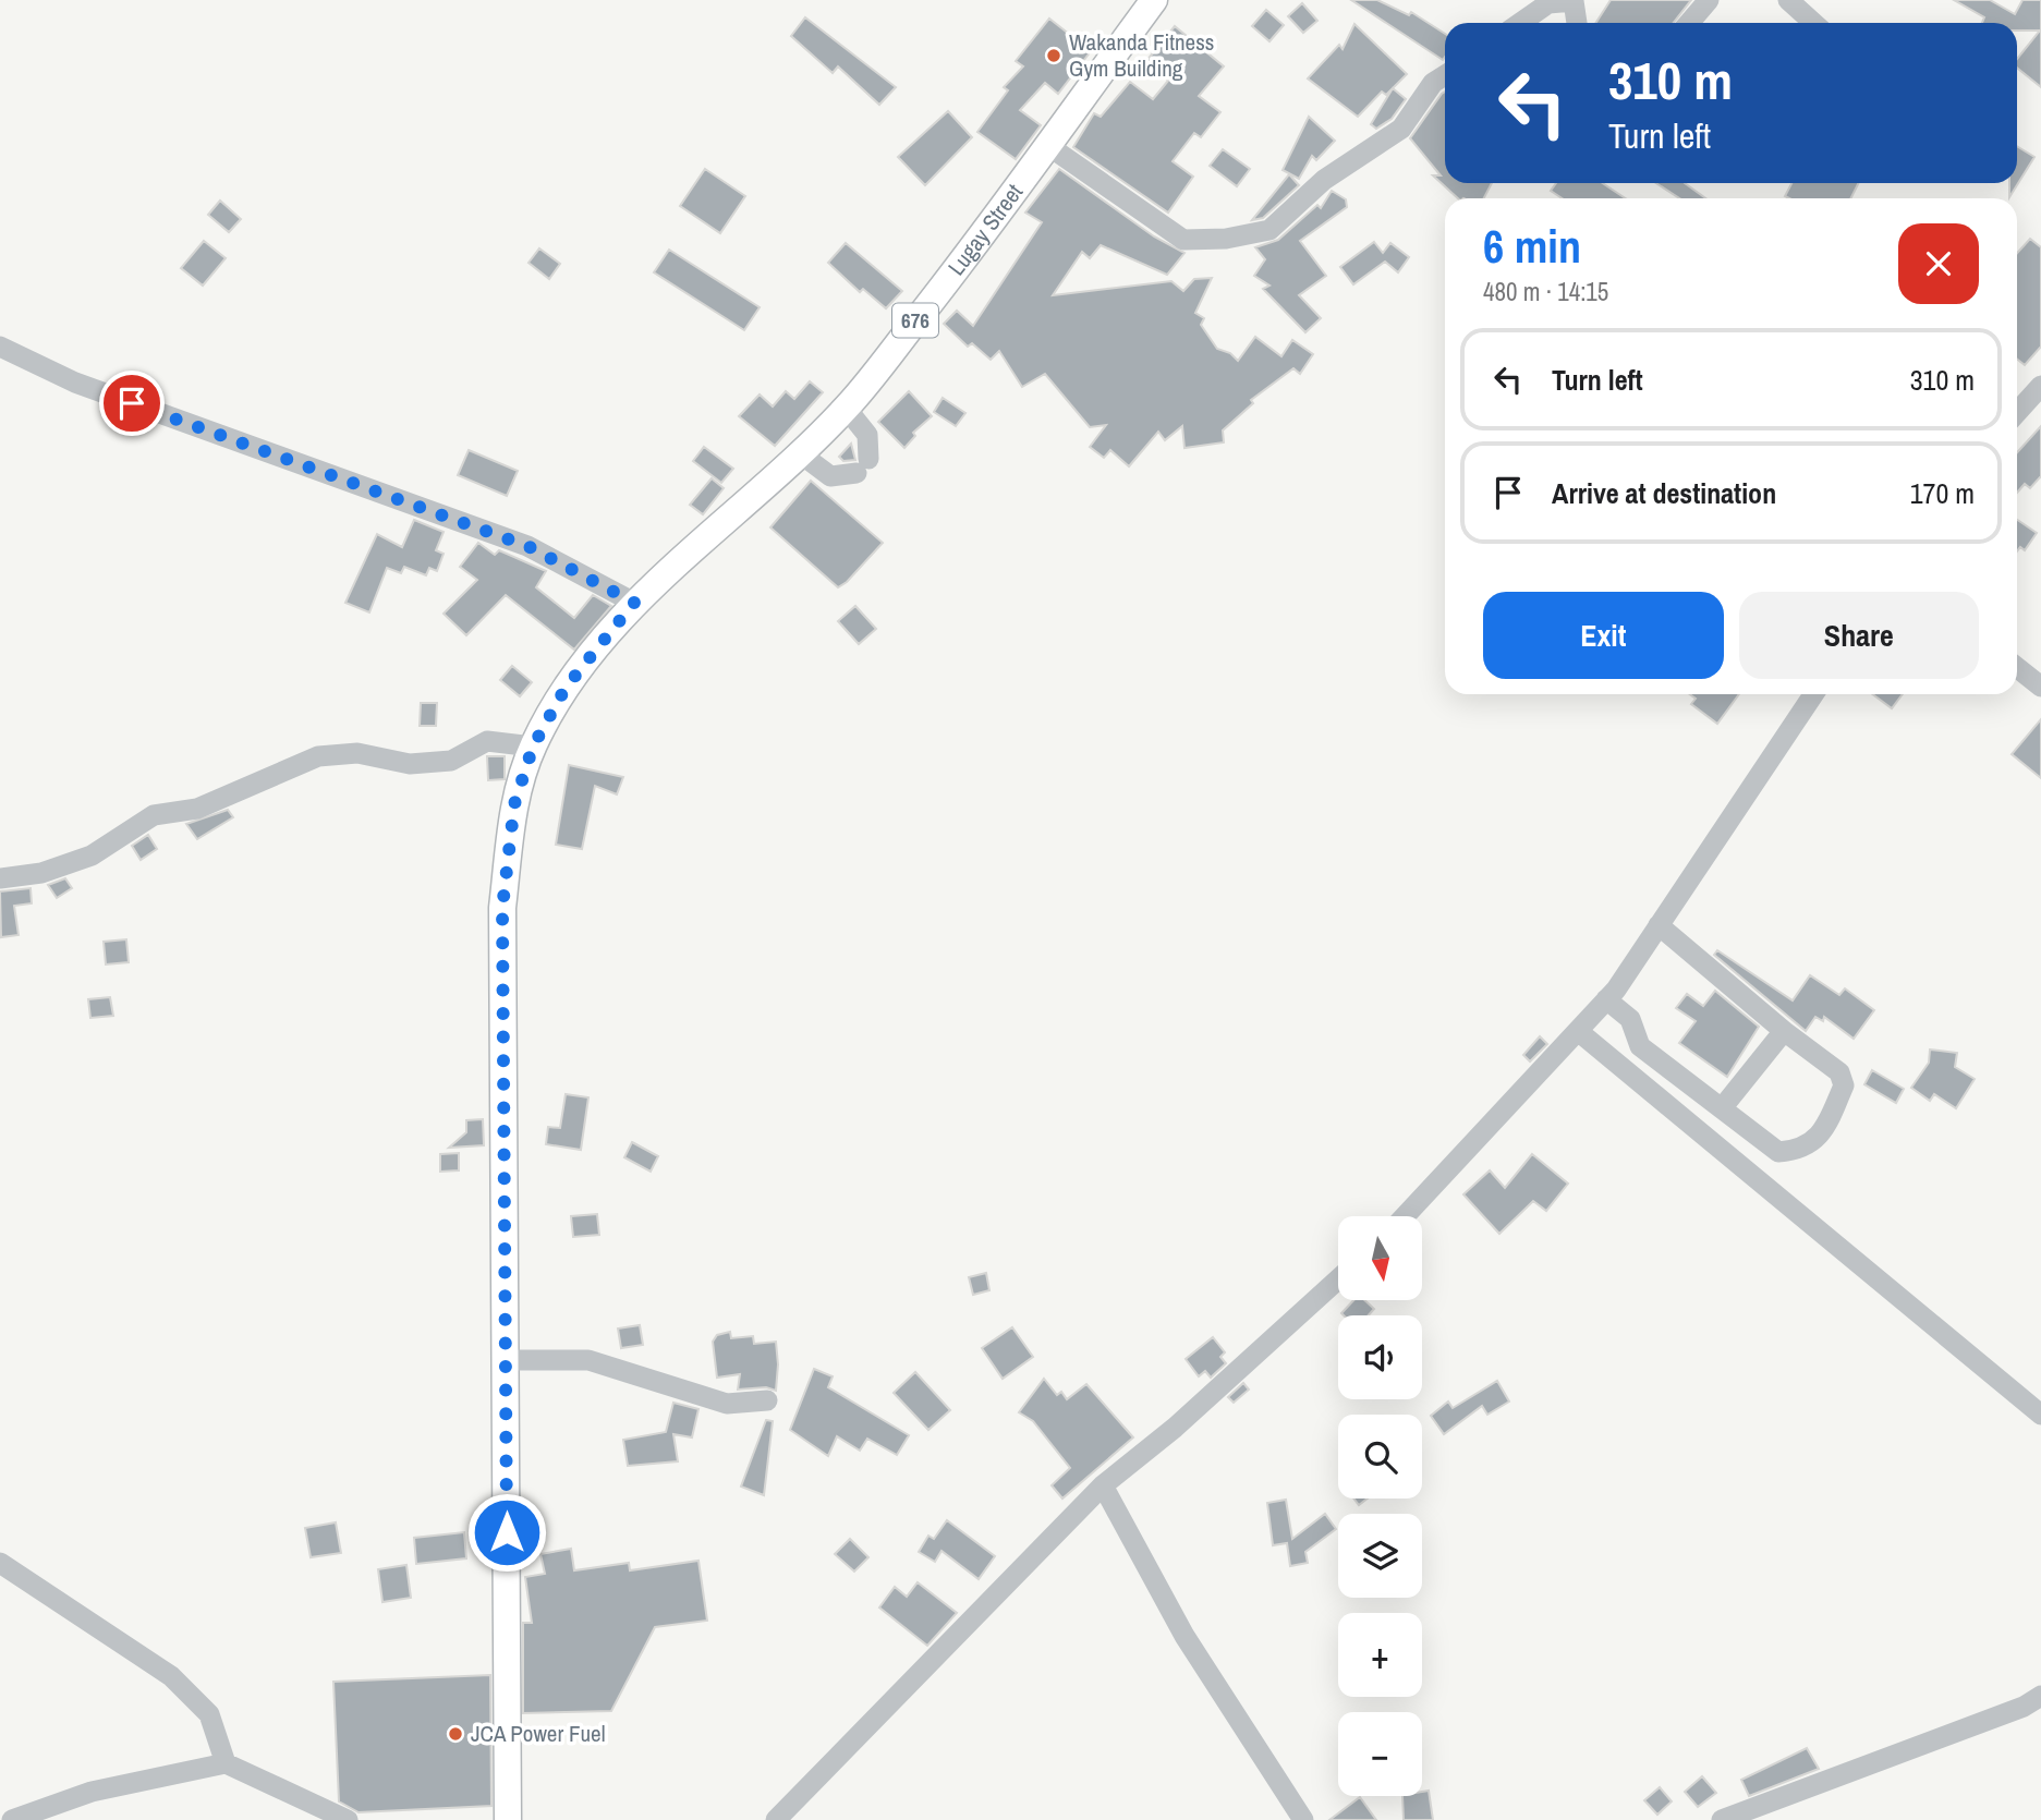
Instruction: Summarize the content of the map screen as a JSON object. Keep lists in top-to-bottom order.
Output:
{
  "streets": {
    "main road": ["Lugay Street", "676"]
  },
  "crossings": [
    ["Lugay Street", "676"]
  ],
  "places": ["Wakanda Fitness Gym Building", "JCA Power Fuel"],
  "north": "bottom",
  "page": {
    "turn": ["310 m", "Turn left"],
    "heading": ["6 min", "480 m · 14:15"],
    "list": [
      {
        "name": "Turn left",
        "value": "310 m"
      },
      {
        "name": "Arrive at destination",
        "value": "170 m"
      }
    ],
    "buttons": ["Exit", "Share"],
    "map_buttons": ["+", "−"]
  }
}
